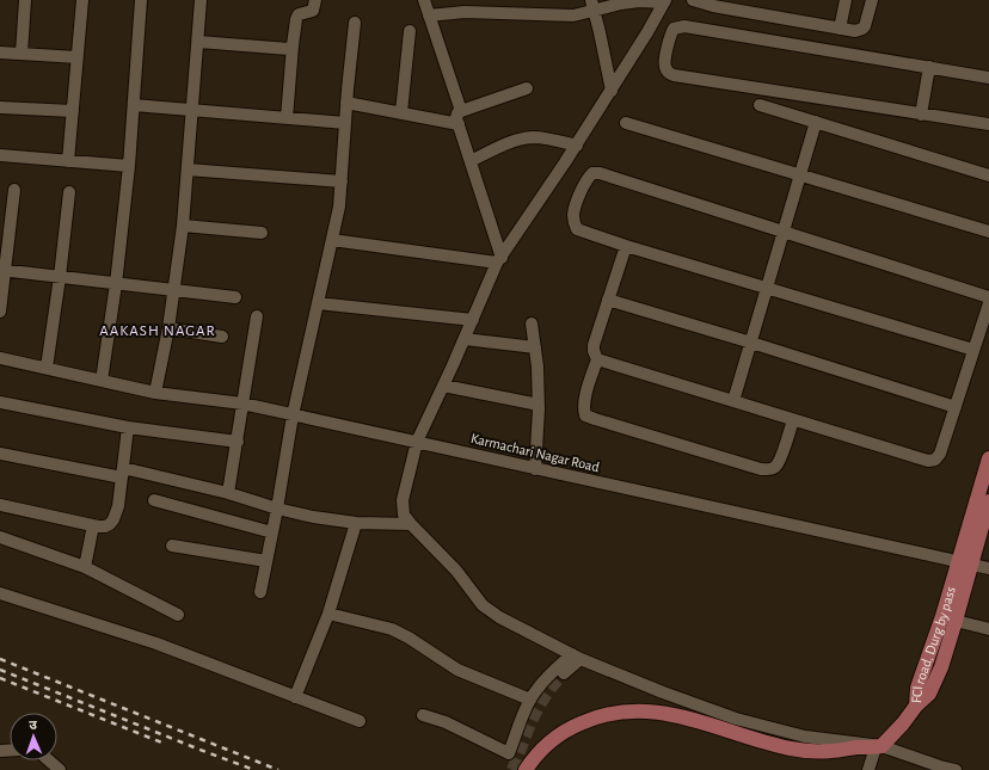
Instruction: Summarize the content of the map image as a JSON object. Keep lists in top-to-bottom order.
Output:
{
  "streets": {
    "main road": ["FCI road, Durg by pass"],
    "street": ["Karmachari Nagar Road"]
  },
  "crossings": [
    ["Karmachari Nagar Road", "FCI road, Durg by pass"]
  ],
  "districts": ["AAKASH NAGAR"],
  "north": "top"
}
